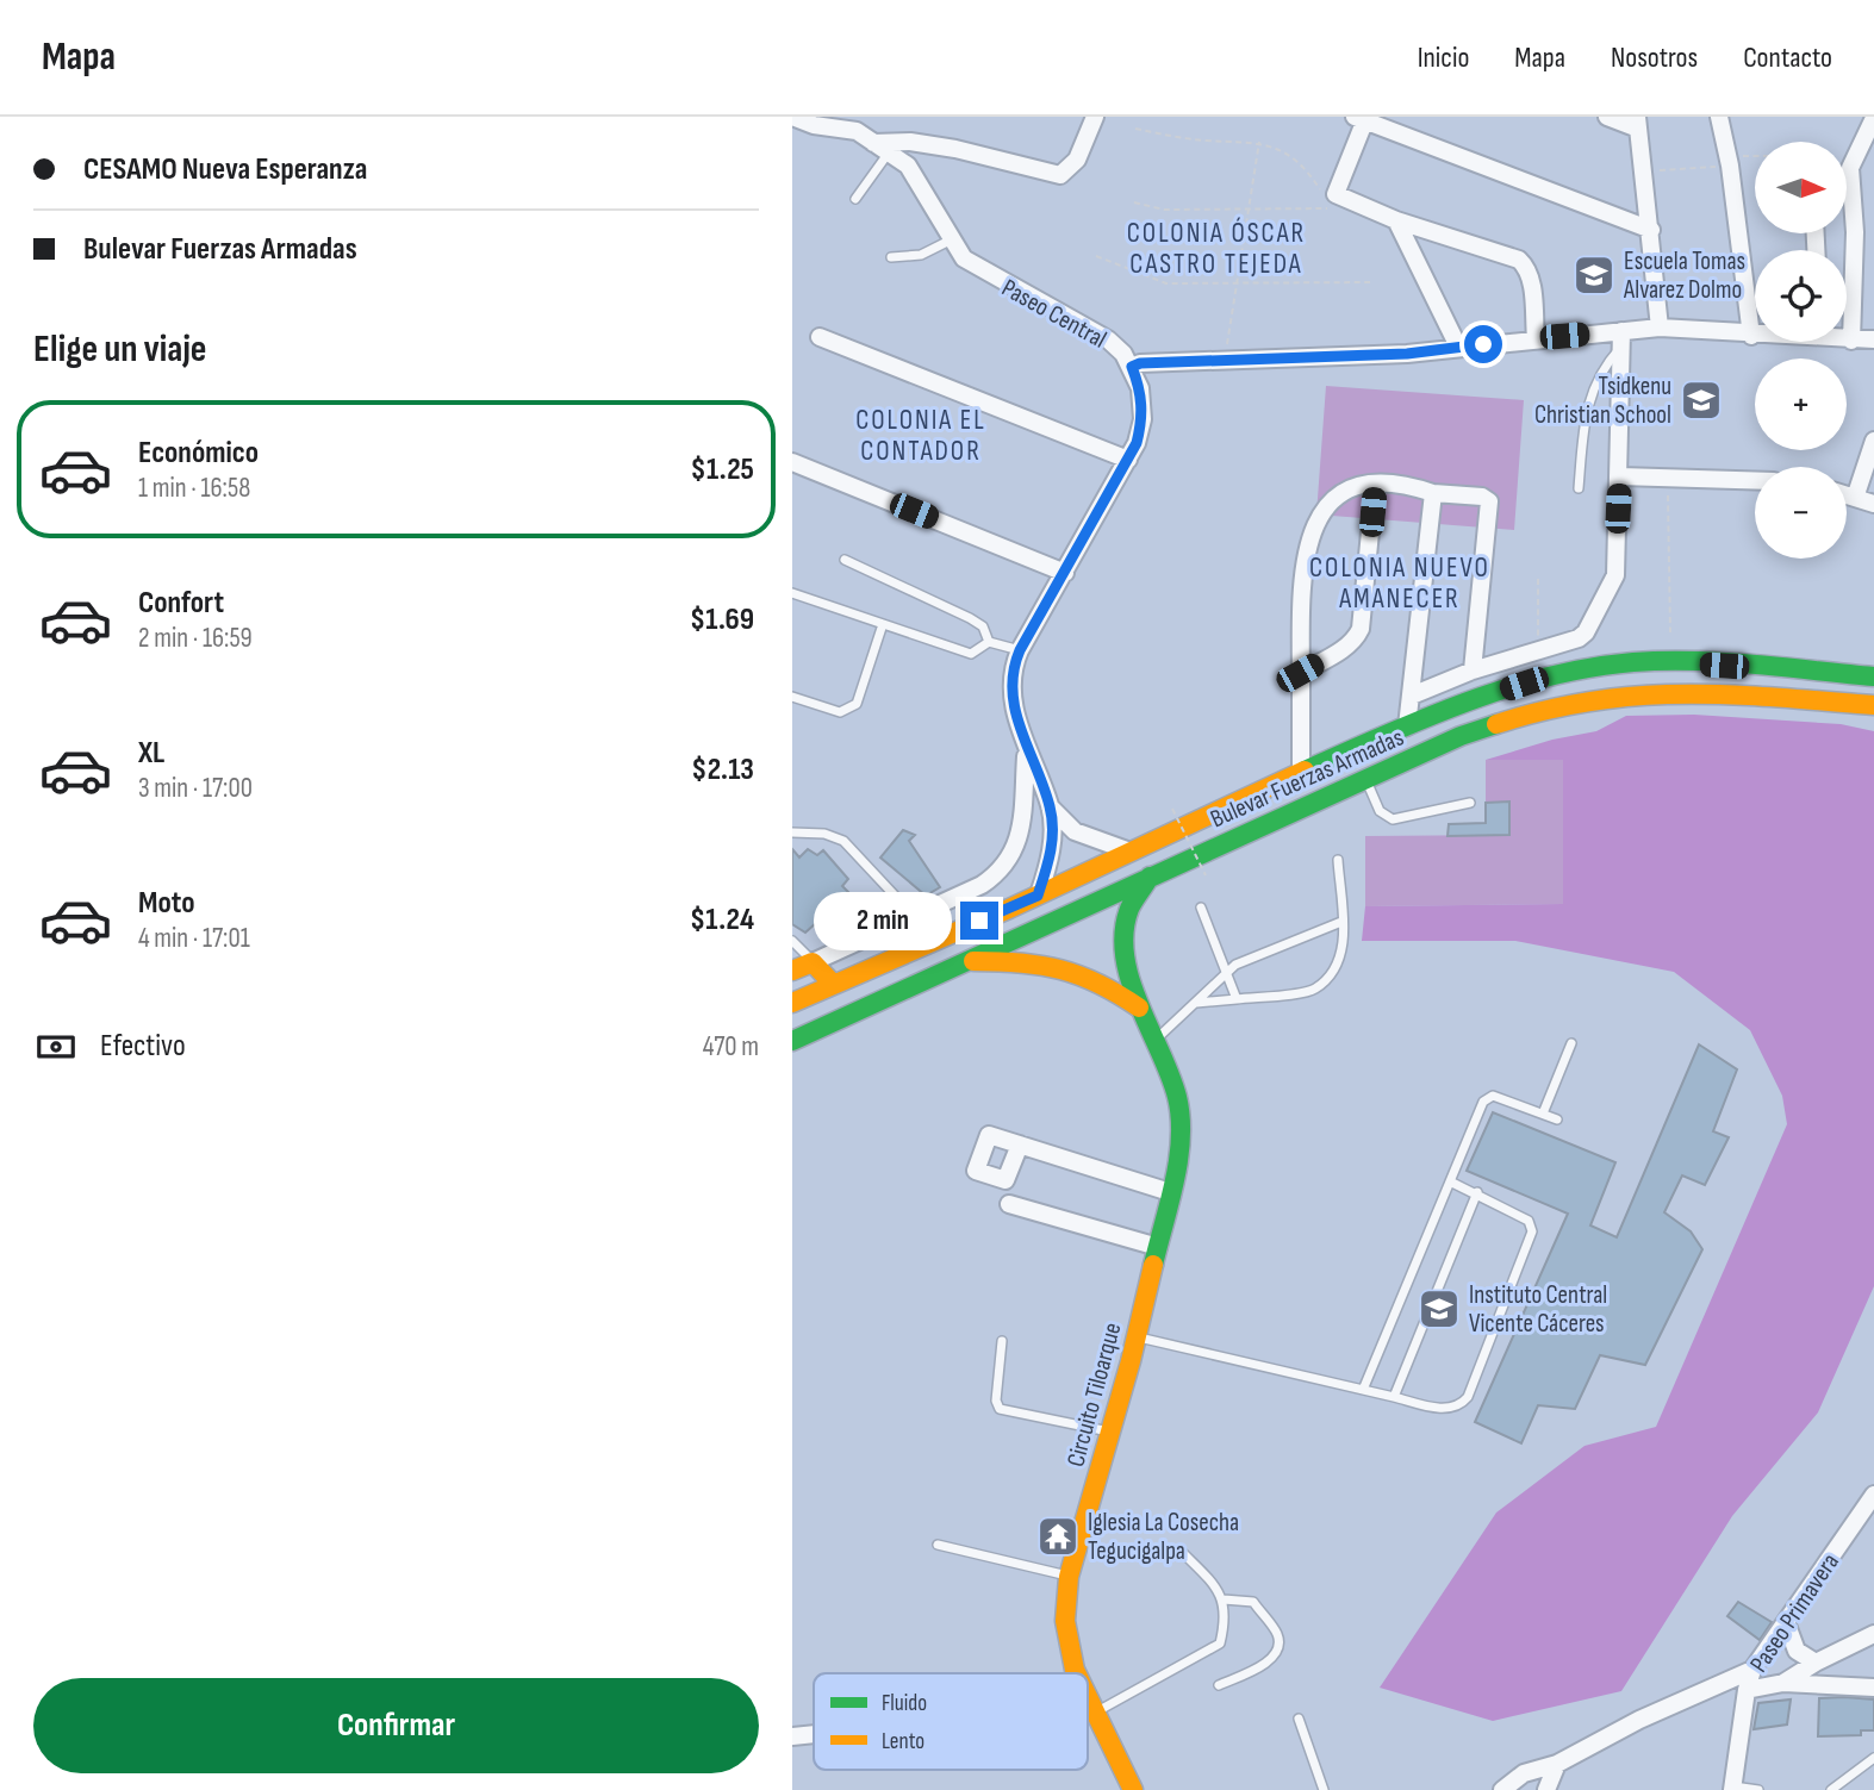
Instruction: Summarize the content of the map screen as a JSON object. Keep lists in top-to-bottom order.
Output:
{
  "streets": {
    "main road": ["Bulevar Fuerzas Armadas", "Circuito Tiloarque"],
    "street": ["Paseo Central", "Paseo Primavera"]
  },
  "crossings": [
    ["Paseo Central", "Bulevar Fuerzas Armadas"],
    ["Bulevar Fuerzas Armadas", "Circuito Tiloarque"]
  ],
  "districts": ["COLONIA ÓSCAR CASTRO TEJEDA", "COLONIA EL CONTADOR", "COLONIA NUEVO AMANECER"],
  "places": {
    "school or university": ["Escuela Tomas Alvarez Dolmo", "Tsidkenu Christian School", "Instituto Central Vicente Cáceres"],
    "temple": ["Iglesia La Cosecha Tegucigalpa"]
  },
  "legend": ["Fluido", "Lento"],
  "north": "right",
  "page": {
    "header": "Mapa",
    "nav": [
      "Inicio",
      "Mapa",
      "Nosotros",
      "Contacto"
    ],
    "banner": ["CESAMO Nueva Esperanza", "Bulevar Fuerzas Armadas"],
    "map_buttons": ["+", "−"],
    "heading": "Elige un viaje",
    "list": [
      {
        "name": "Económico",
        "note": "1 min · 16:58",
        "value": "$1.25"
      },
      {
        "name": "Confort",
        "note": "2 min · 16:59",
        "value": "$1.69"
      },
      {
        "name": "XL",
        "note": "3 min · 17:00",
        "value": "$2.13"
      },
      {
        "name": "Moto",
        "note": "4 min · 17:01",
        "value": "$1.24"
      }
    ],
    "bubble": "2 min",
    "pay": ["Efectivo", "470 m"],
    "buttons": "Confirmar"
  }
}
